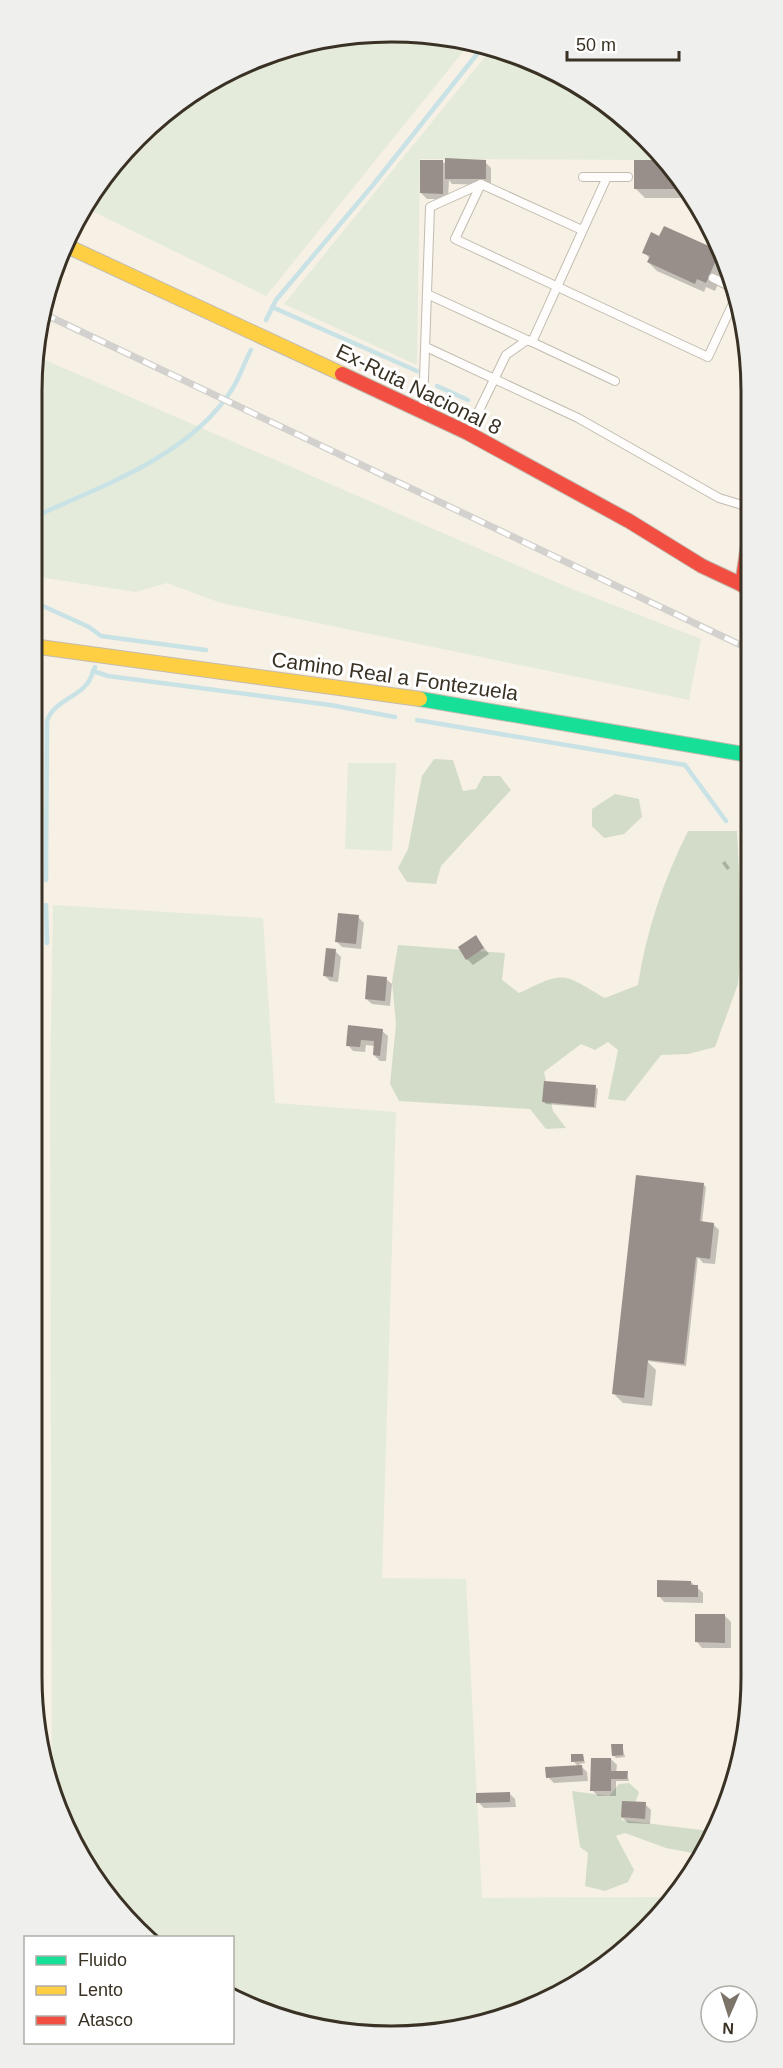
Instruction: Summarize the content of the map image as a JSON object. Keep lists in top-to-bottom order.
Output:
{
  "streets": {
    "street": ["Ex-Ruta Nacional 8", "Camino Real a Fontezuela"]
  },
  "legend": ["Fluido", "Lento", "Atasco"],
  "scale_bar": "50 m",
  "north": "bottom"
}
